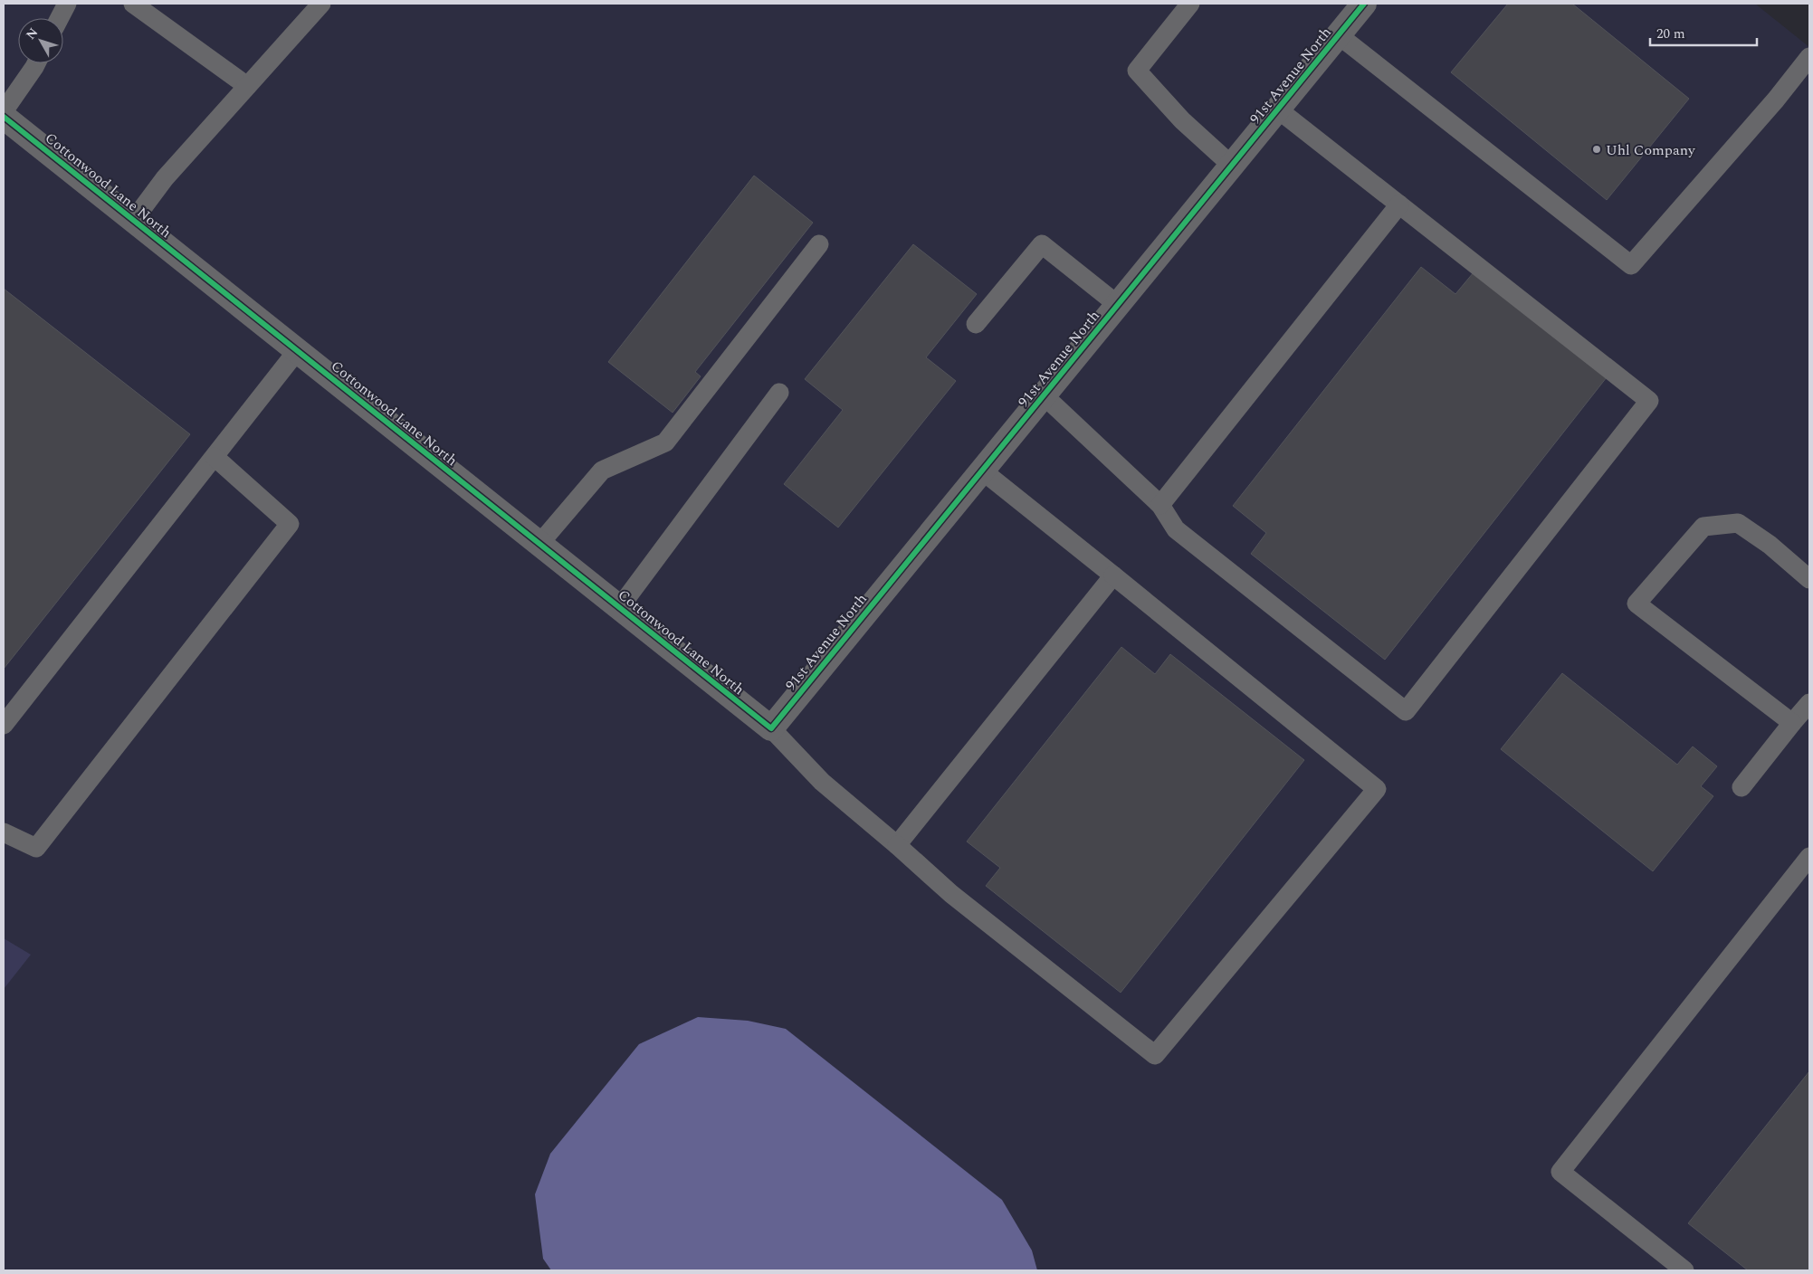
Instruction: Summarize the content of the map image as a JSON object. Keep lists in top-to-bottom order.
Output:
{
  "streets": {
    "street": ["91st Avenue North", "Cottonwood Lane North"]
  },
  "crossings": [
    ["91st Avenue North", "Cottonwood Lane North"]
  ],
  "places": ["Uhl Company"],
  "scale_bar": "20 m",
  "north": "top left"
}
